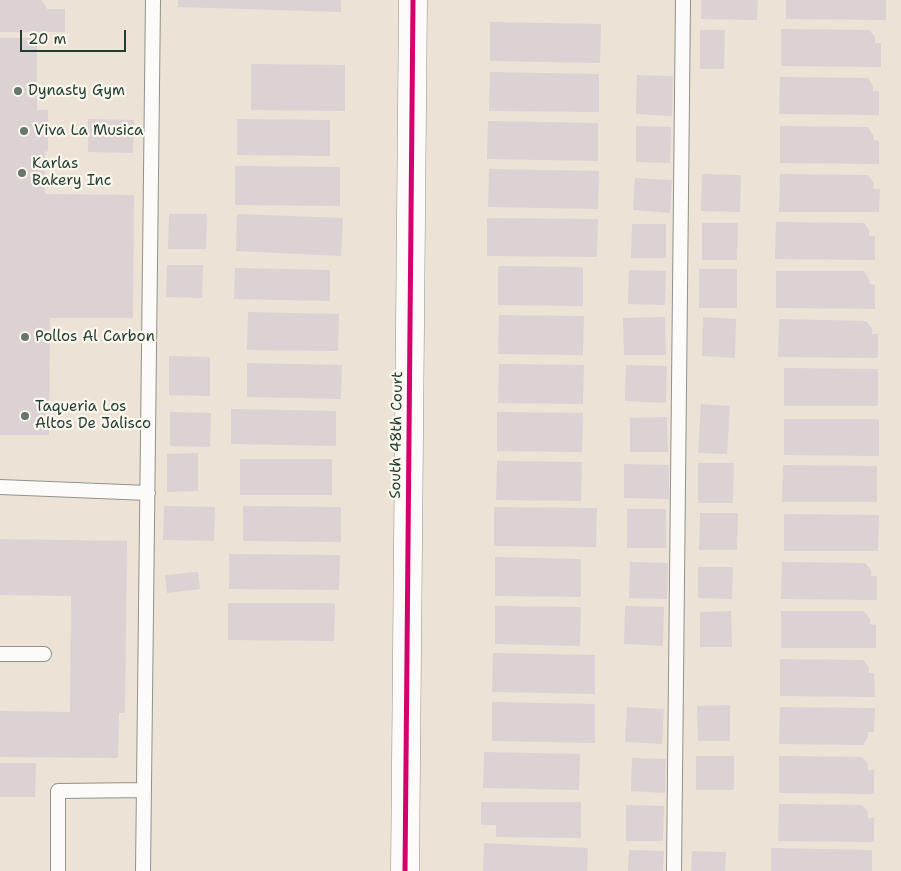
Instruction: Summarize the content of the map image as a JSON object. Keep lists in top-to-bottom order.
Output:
{
  "streets": {
    "street": ["South 48th Court"]
  },
  "places": [
    "Dynasty Gym",
    "Viva La Musica",
    "Karlas Bakery Inc",
    "Pollos Al Carbon",
    "Taqueria Los Altos De Jalisco"
  ],
  "scale_bar": "20 m"
}
